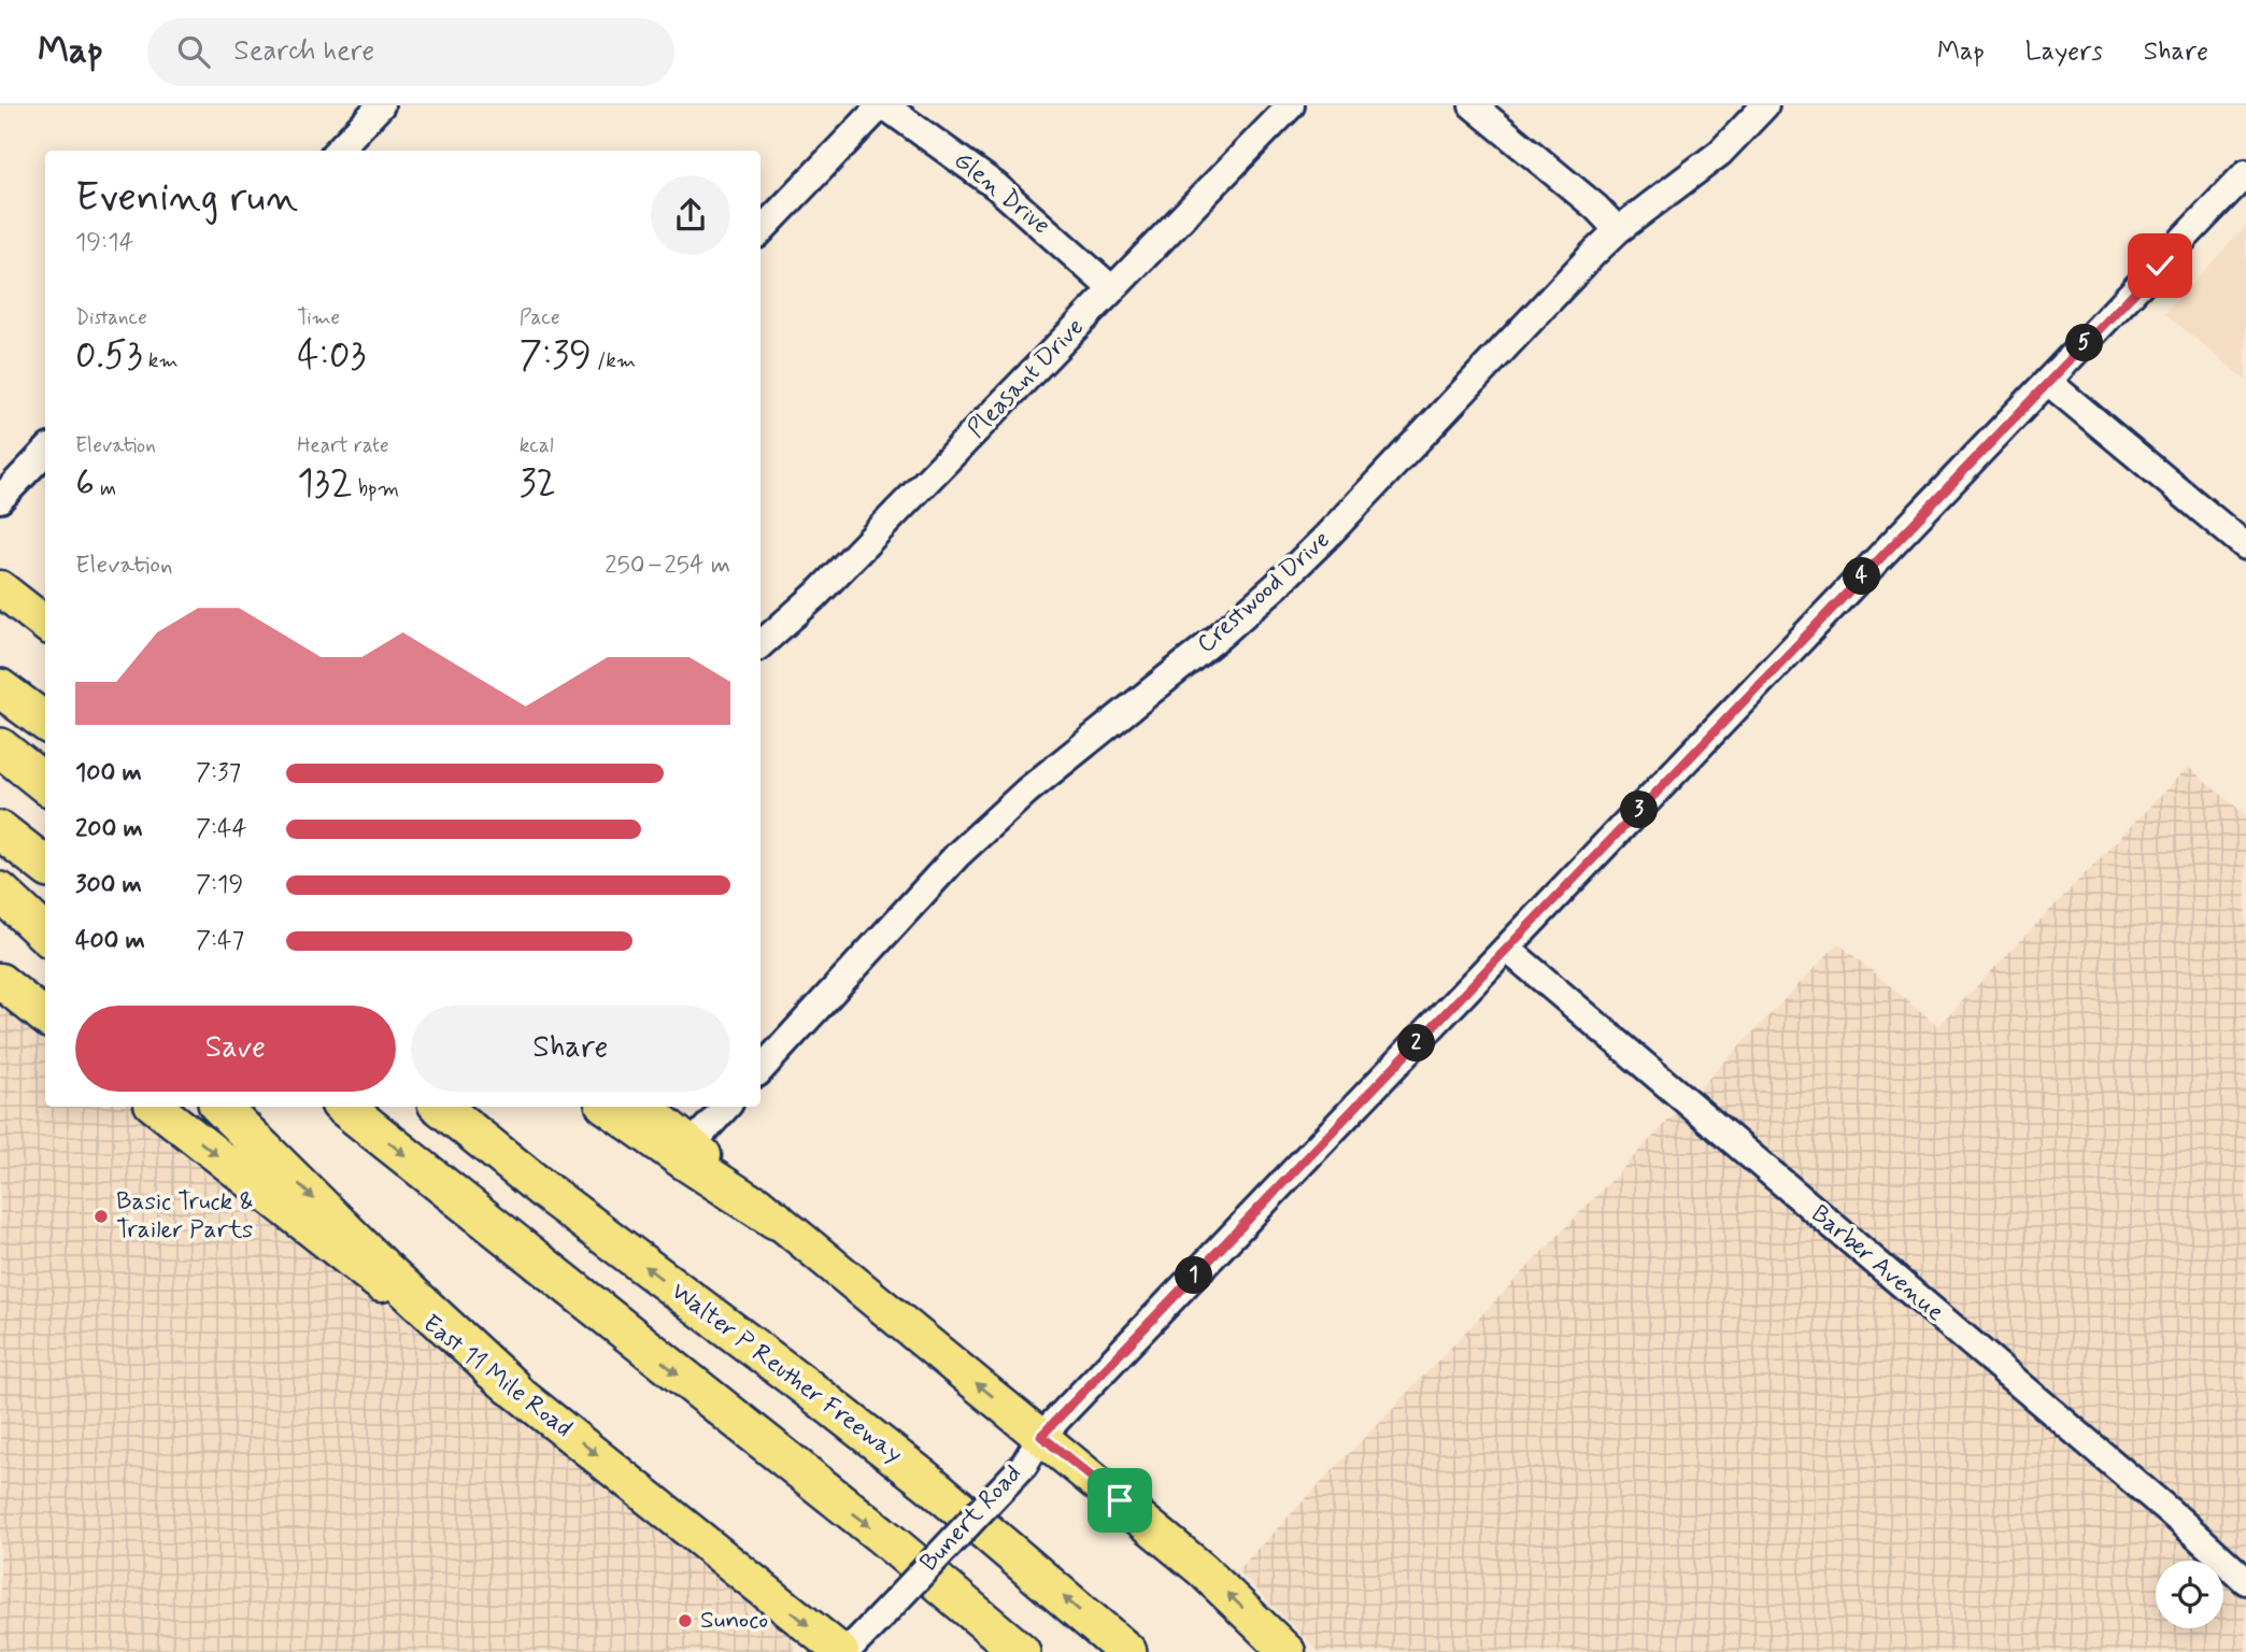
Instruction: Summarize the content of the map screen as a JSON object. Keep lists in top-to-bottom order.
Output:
{
  "streets": {
    "highway": ["Walter P Reuther Freeway"],
    "main road": ["East 11 Mile Road"],
    "street": [
      "Glen Drive",
      "Pleasant Drive",
      "Crestwood Drive",
      "Barber Avenue",
      "Bunert Road"
    ]
  },
  "crossings": [
    ["Glen Drive", "Pleasant Drive"],
    ["Barber Avenue", "Bunert Road"],
    ["East 11 Mile Road", "Bunert Road"]
  ],
  "places": ["Basic Truck & Trailer Parts", "Sunoco"],
  "page": {
    "header": "Map",
    "search": "Search here",
    "nav": ["Map", "Layers", "Share"],
    "heading": ["Evening run", "19:14"],
    "stats": [
      ["Distance", "0.53 km"],
      ["Time", "4:03"],
      ["Pace", "7:39 /km"],
      ["Elevation", "6 m"],
      ["Heart rate", "132 bpm"],
      ["kcal", "32"]
    ],
    "pins": [
      "5",
      "4",
      "3",
      "2",
      "1"
    ],
    "chart": ["Elevation", "250–254 m"],
    "list": [
      {
        "name": "100 m",
        "note": "7:37"
      },
      {
        "name": "200 m",
        "note": "7:44"
      },
      {
        "name": "300 m",
        "note": "7:19"
      },
      {
        "name": "400 m",
        "note": "7:47"
      }
    ],
    "buttons": ["Save", "Share"]
  }
}
